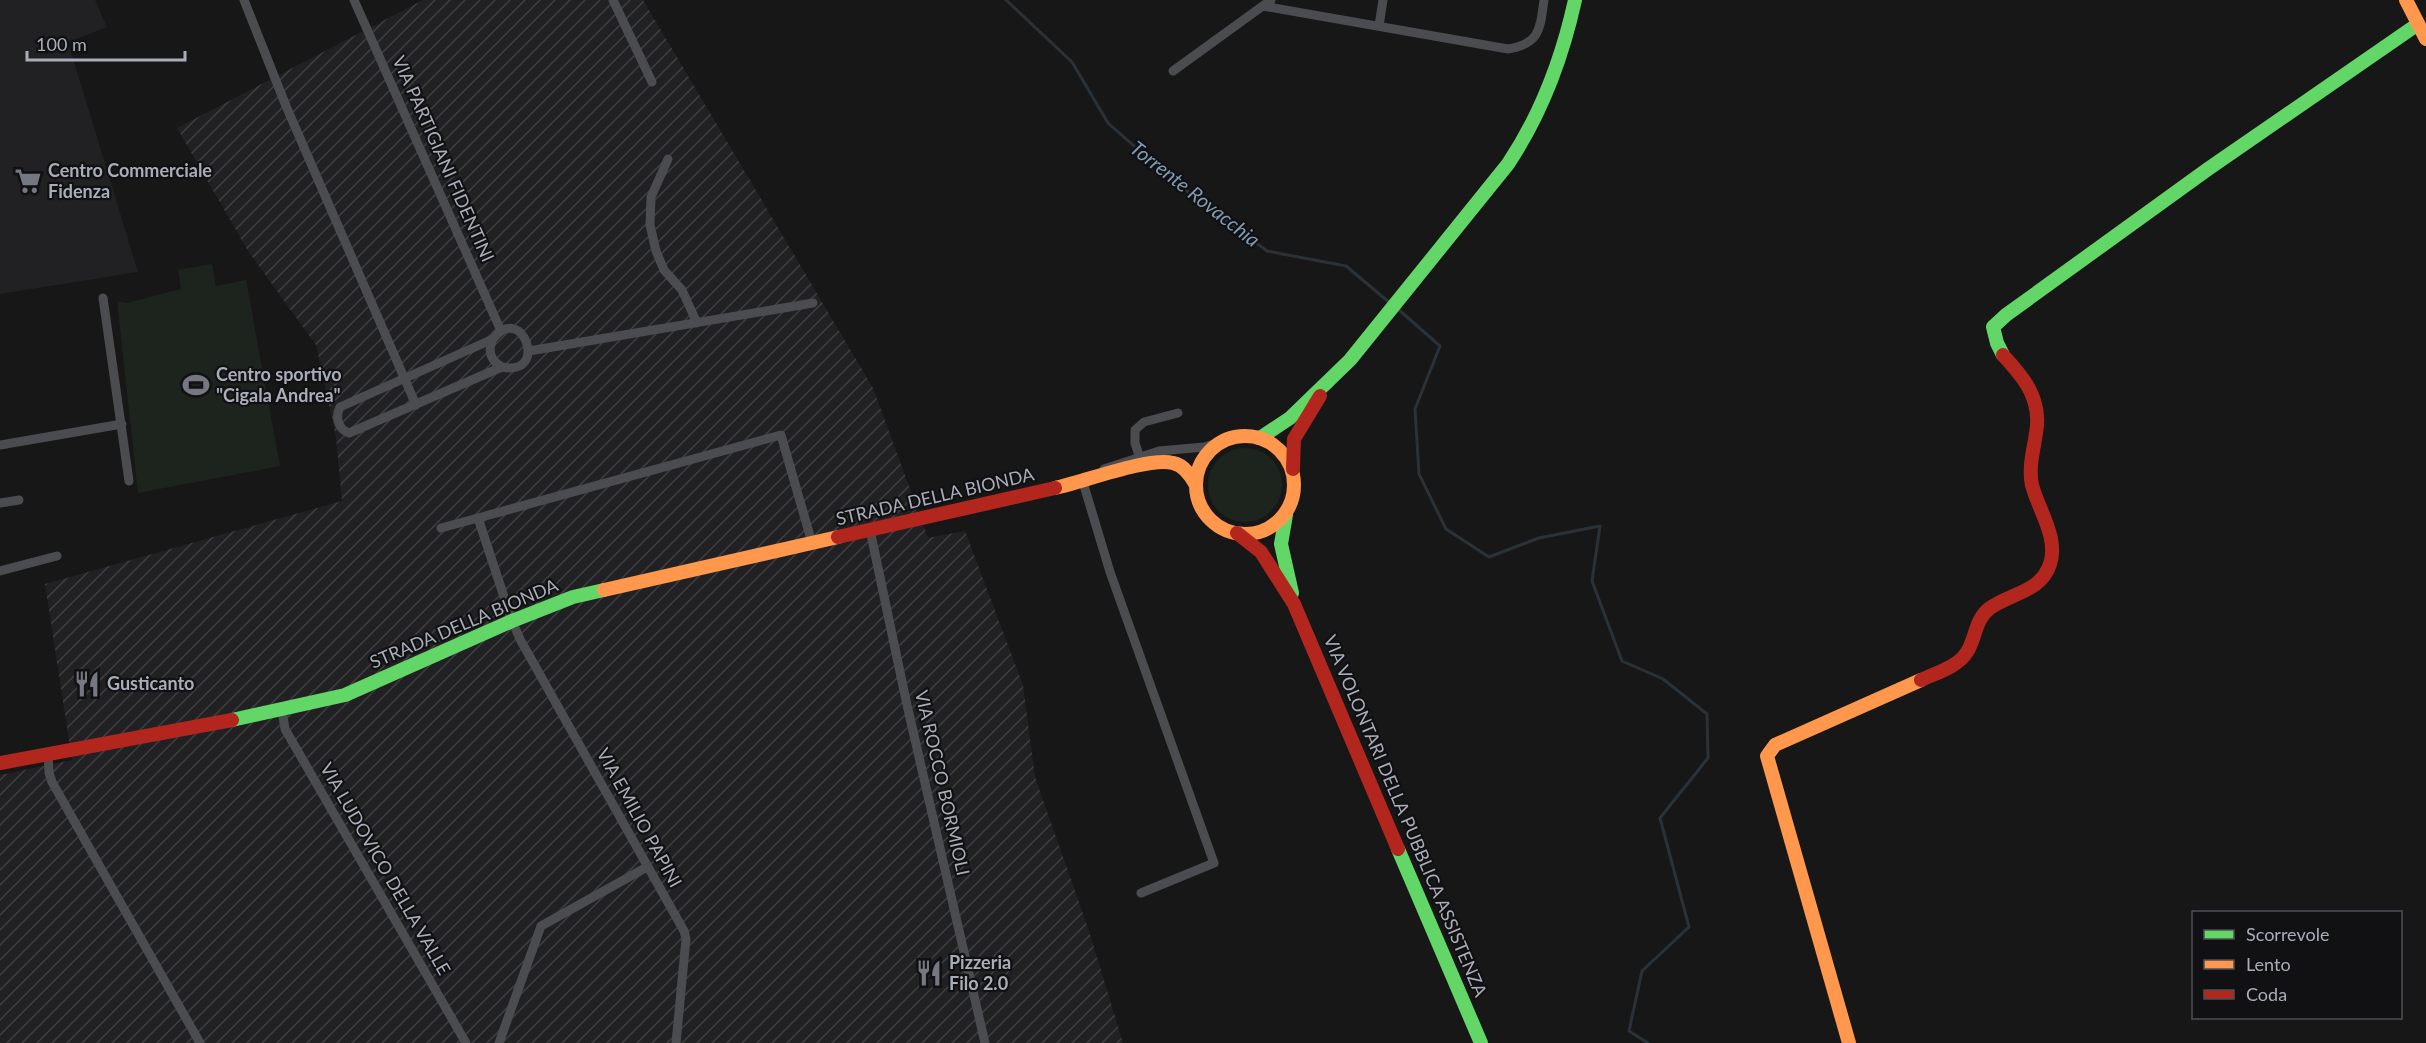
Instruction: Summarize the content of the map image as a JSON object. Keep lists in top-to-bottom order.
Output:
{
  "streets": {
    "street": [
      "VIA PARTIGIANI FIDENTINI",
      "STRADA DELLA BIONDA",
      "VIA ROCCO BORMIOLI",
      "VIA VOLONTARI DELLA PUBBLICA ASSISTENZA",
      "VIA EMILIO PAPINI",
      "VIA LUDOVICO DELLA VALLE"
    ]
  },
  "crossings": [
    ["STRADA DELLA BIONDA", "VIA ROCCO BORMIOLI"],
    ["STRADA DELLA BIONDA", "VIA VOLONTARI DELLA PUBBLICA ASSISTENZA"],
    ["STRADA DELLA BIONDA", "VIA EMILIO PAPINI"],
    ["STRADA DELLA BIONDA", "VIA LUDOVICO DELLA VALLE"]
  ],
  "water": ["Torrente Rovacchia"],
  "places": {
    "supermarket": ["Centro Commerciale Fidenza"],
    "sports": ["Centro sportivo \"Cigala Andrea\""],
    "restaurant": ["Gusticanto", "Pizzeria Filo 2.0"]
  },
  "legend": ["Scorrevole", "Lento", "Coda"],
  "scale_bar": "100 m"
}
